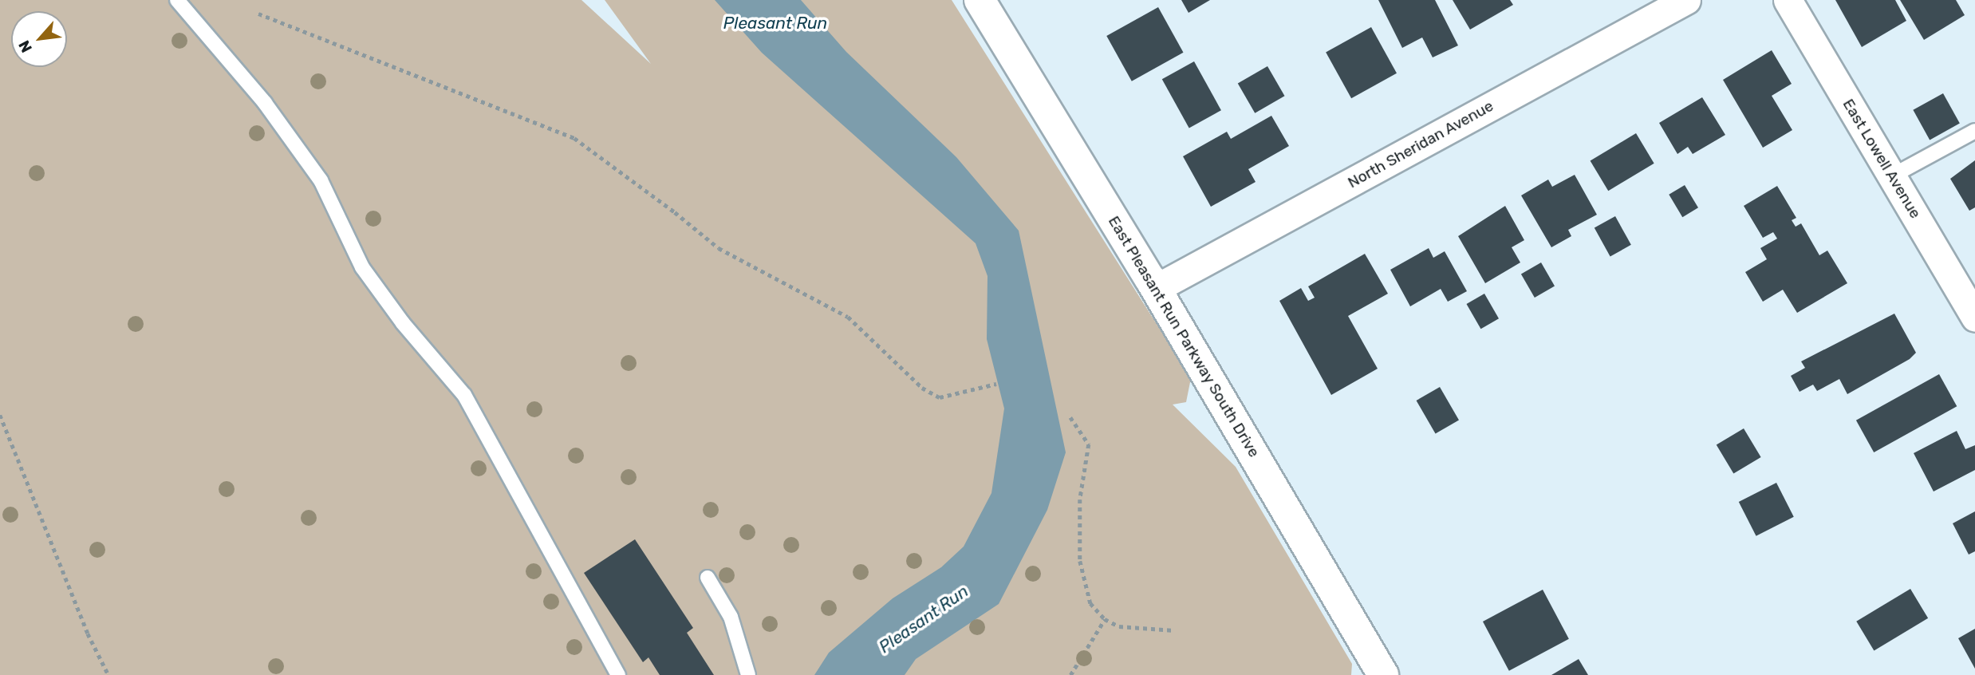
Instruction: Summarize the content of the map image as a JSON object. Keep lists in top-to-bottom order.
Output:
{
  "streets": {
    "street": ["North Sheridan Avenue", "East Lowell Avenue", "East Pleasant Run Parkway South Drive"]
  },
  "crossings": [
    ["North Sheridan Avenue", "East Pleasant Run Parkway South Drive"]
  ],
  "water": ["Pleasant Run"],
  "north": "bottom left"
}
